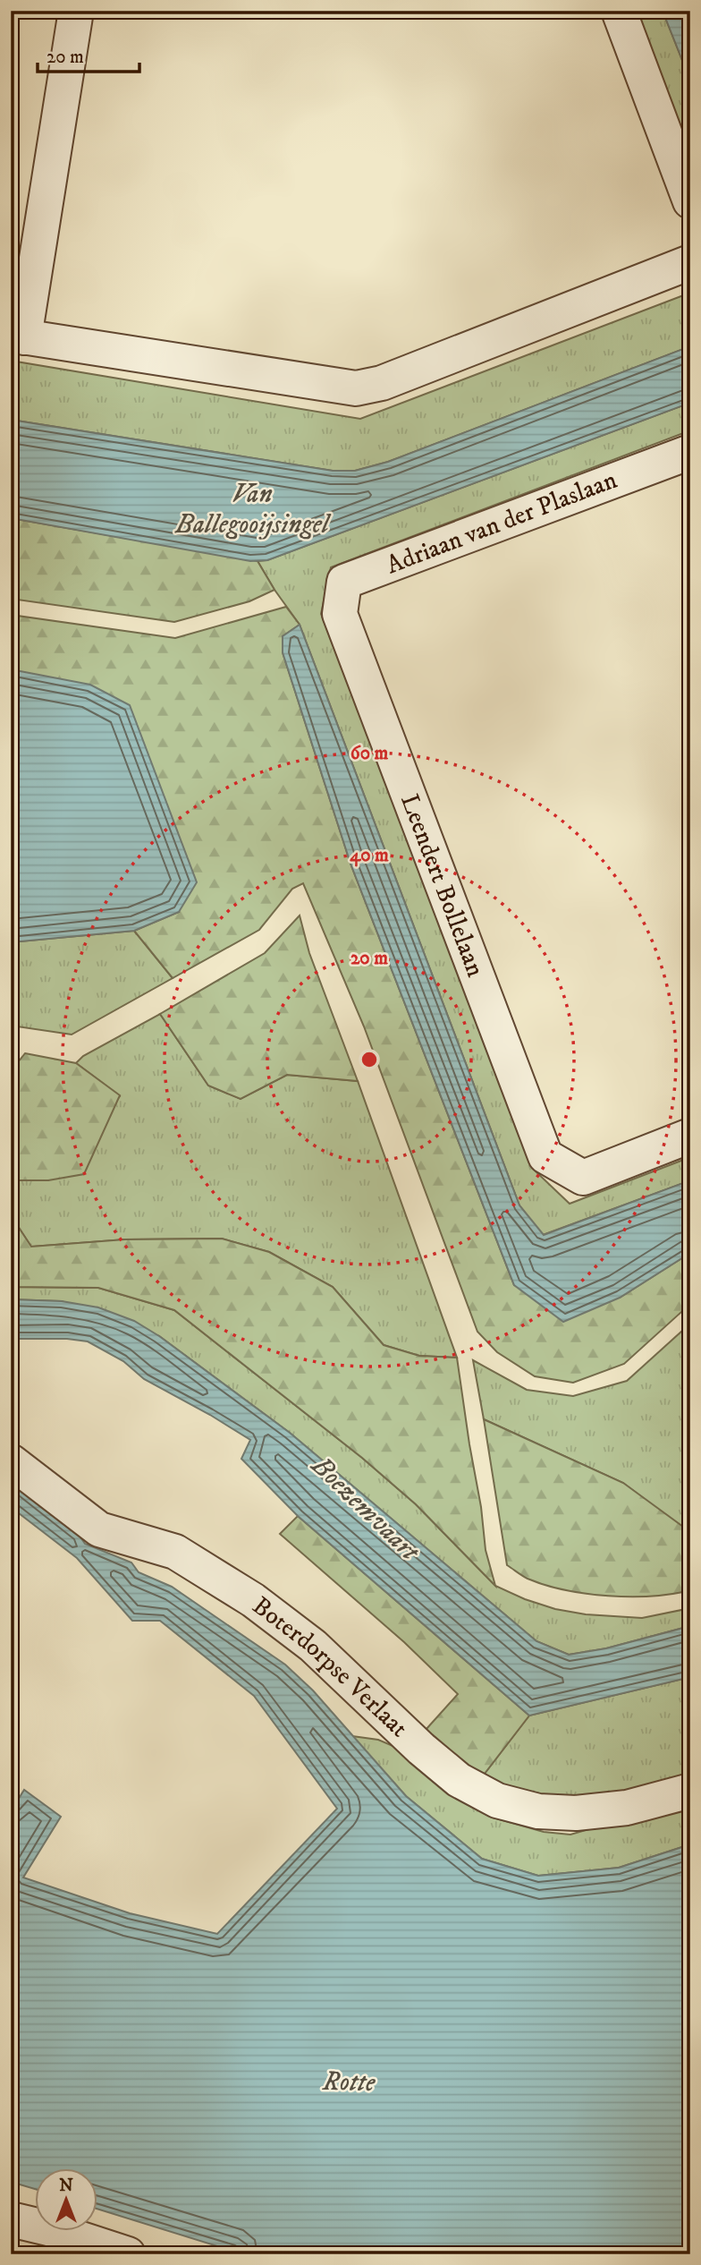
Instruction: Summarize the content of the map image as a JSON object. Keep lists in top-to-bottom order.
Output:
{
  "streets": {
    "street": ["Adriaan van der Plaslaan", "Leendert Bollelaan", "Boterdorpse Verlaat"]
  },
  "crossings": [
    ["Adriaan van der Plaslaan", "Leendert Bollelaan"]
  ],
  "water": ["Van Ballegooijsingel", "Boezemvaart", "Rotte"],
  "scale_bar": "20 m",
  "north": "top",
  "rings": ["60 m", "40 m", "20 m"]
}
